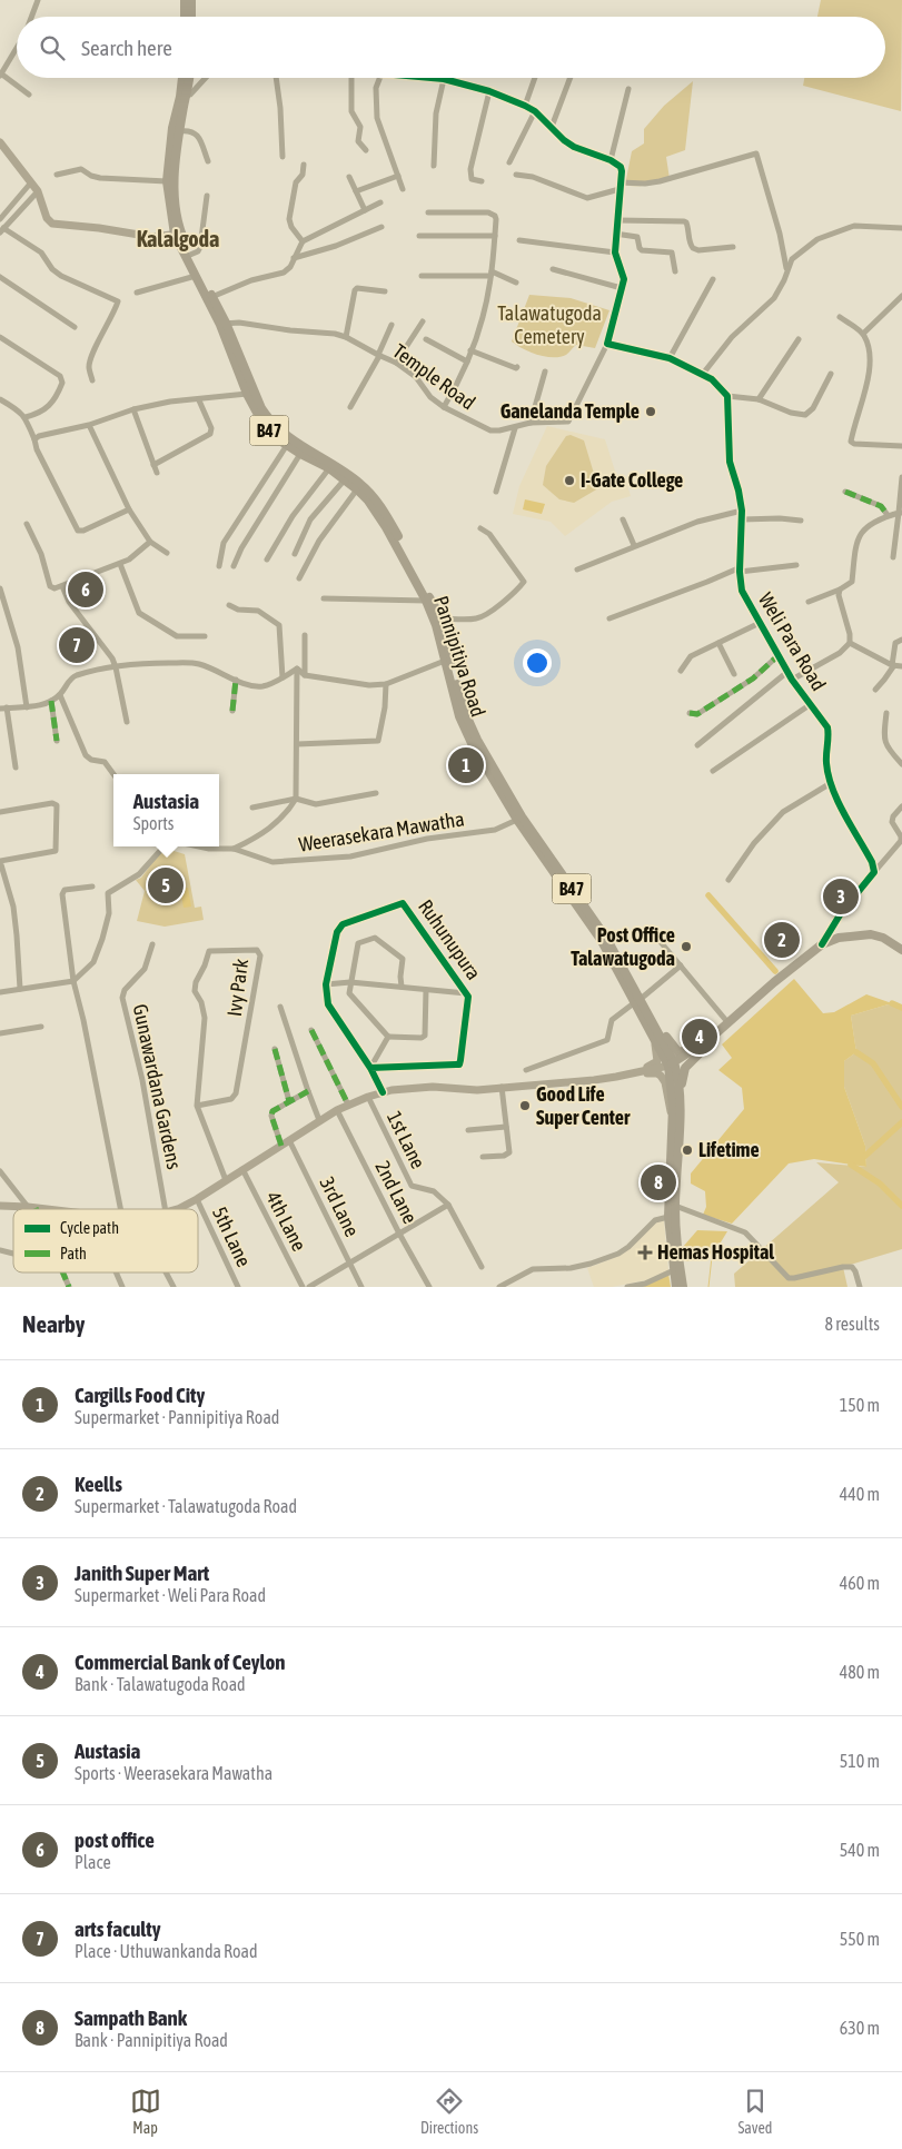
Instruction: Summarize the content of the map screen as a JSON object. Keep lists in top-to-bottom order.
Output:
{
  "streets": {
    "main road": ["B47", "Pannipitiya Road"],
    "street": [
      "Temple Road",
      "Weli Para Road",
      "Weerasekara Mawatha",
      "Ruhunupura",
      "Ivy Park",
      "Gunawardana Gardens",
      "1st Lane",
      "2nd Lane",
      "3rd Lane",
      "4th Lane",
      "5th Lane"
    ]
  },
  "crossings": [
    ["Temple Road", "Pannipitiya Road"],
    ["Pannipitiya Road", "Weerasekara Mawatha"]
  ],
  "districts": ["Kalalgoda"],
  "parks": ["Talawatugoda Cemetery"],
  "places": {
    "other": [
      "Ganelanda Temple",
      "I-Gate College",
      "Post Office Talawatugoda",
      "Good Life Super Center",
      "Lifetime"
    ],
    "health": ["Hemas Hospital"]
  },
  "legend": ["Cycle path", "Path"],
  "page": {
    "search": "Search here",
    "pins": [
      "6",
      "7",
      "1",
      "5",
      "3",
      "2",
      "4",
      "8"
    ],
    "popup": ["Austasia", "Sports"],
    "heading": ["Nearby", "8 results"],
    "list": [
      {
        "mark": "1",
        "name": "Cargills Food City",
        "note": "Supermarket · Pannipitiya Road",
        "value": "150 m"
      },
      {
        "mark": "2",
        "name": "Keells",
        "note": "Supermarket · Talawatugoda Road",
        "value": "440 m"
      },
      {
        "mark": "3",
        "name": "Janith Super Mart",
        "note": "Supermarket · Weli Para Road",
        "value": "460 m"
      },
      {
        "mark": "4",
        "name": "Commercial Bank of Ceylon",
        "note": "Bank · Talawatugoda Road",
        "value": "480 m"
      },
      {
        "mark": "5",
        "name": "Austasia",
        "note": "Sports · Weerasekara Mawatha",
        "value": "510 m"
      },
      {
        "mark": "6",
        "name": "post office",
        "note": "Place",
        "value": "540 m"
      },
      {
        "mark": "7",
        "name": "arts faculty",
        "note": "Place · Uthuwankanda Road",
        "value": "550 m"
      },
      {
        "mark": "8",
        "name": "Sampath Bank",
        "note": "Bank · Pannipitiya Road",
        "value": "630 m"
      }
    ],
    "nav": ["Map", "Directions", "Saved"]
  }
}
